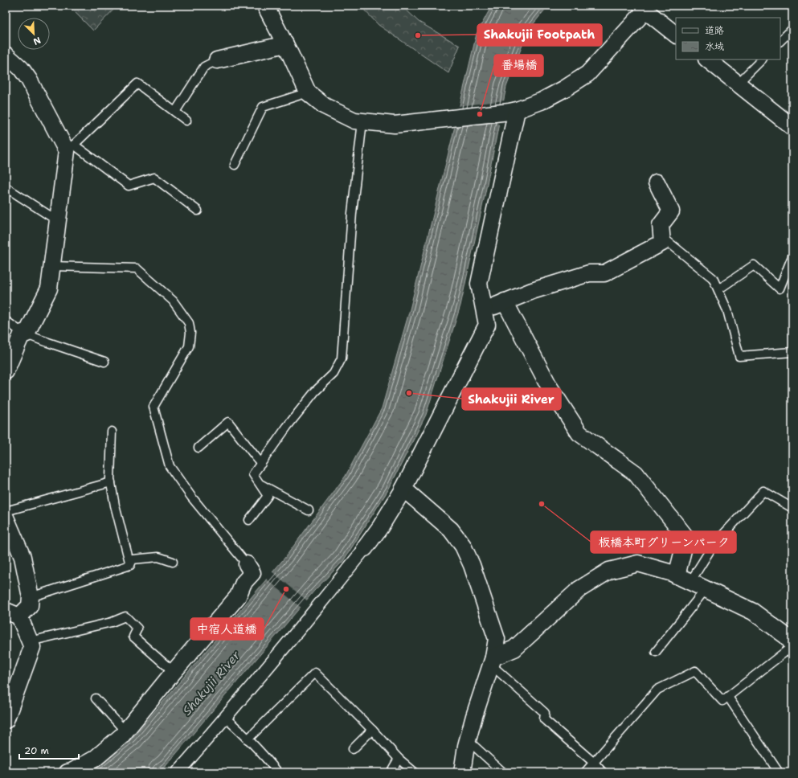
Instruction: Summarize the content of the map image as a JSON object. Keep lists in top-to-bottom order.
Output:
{
  "water": ["Shakujii River"],
  "places": [
    "Shakujii Footpath",
    "番場橋",
    "Shakujii River",
    "板橋本町グリーンパーク",
    "中宿人道橋"
  ],
  "legend": ["道路", "水域"],
  "scale_bar": "20 m",
  "north": "bottom right"
}
